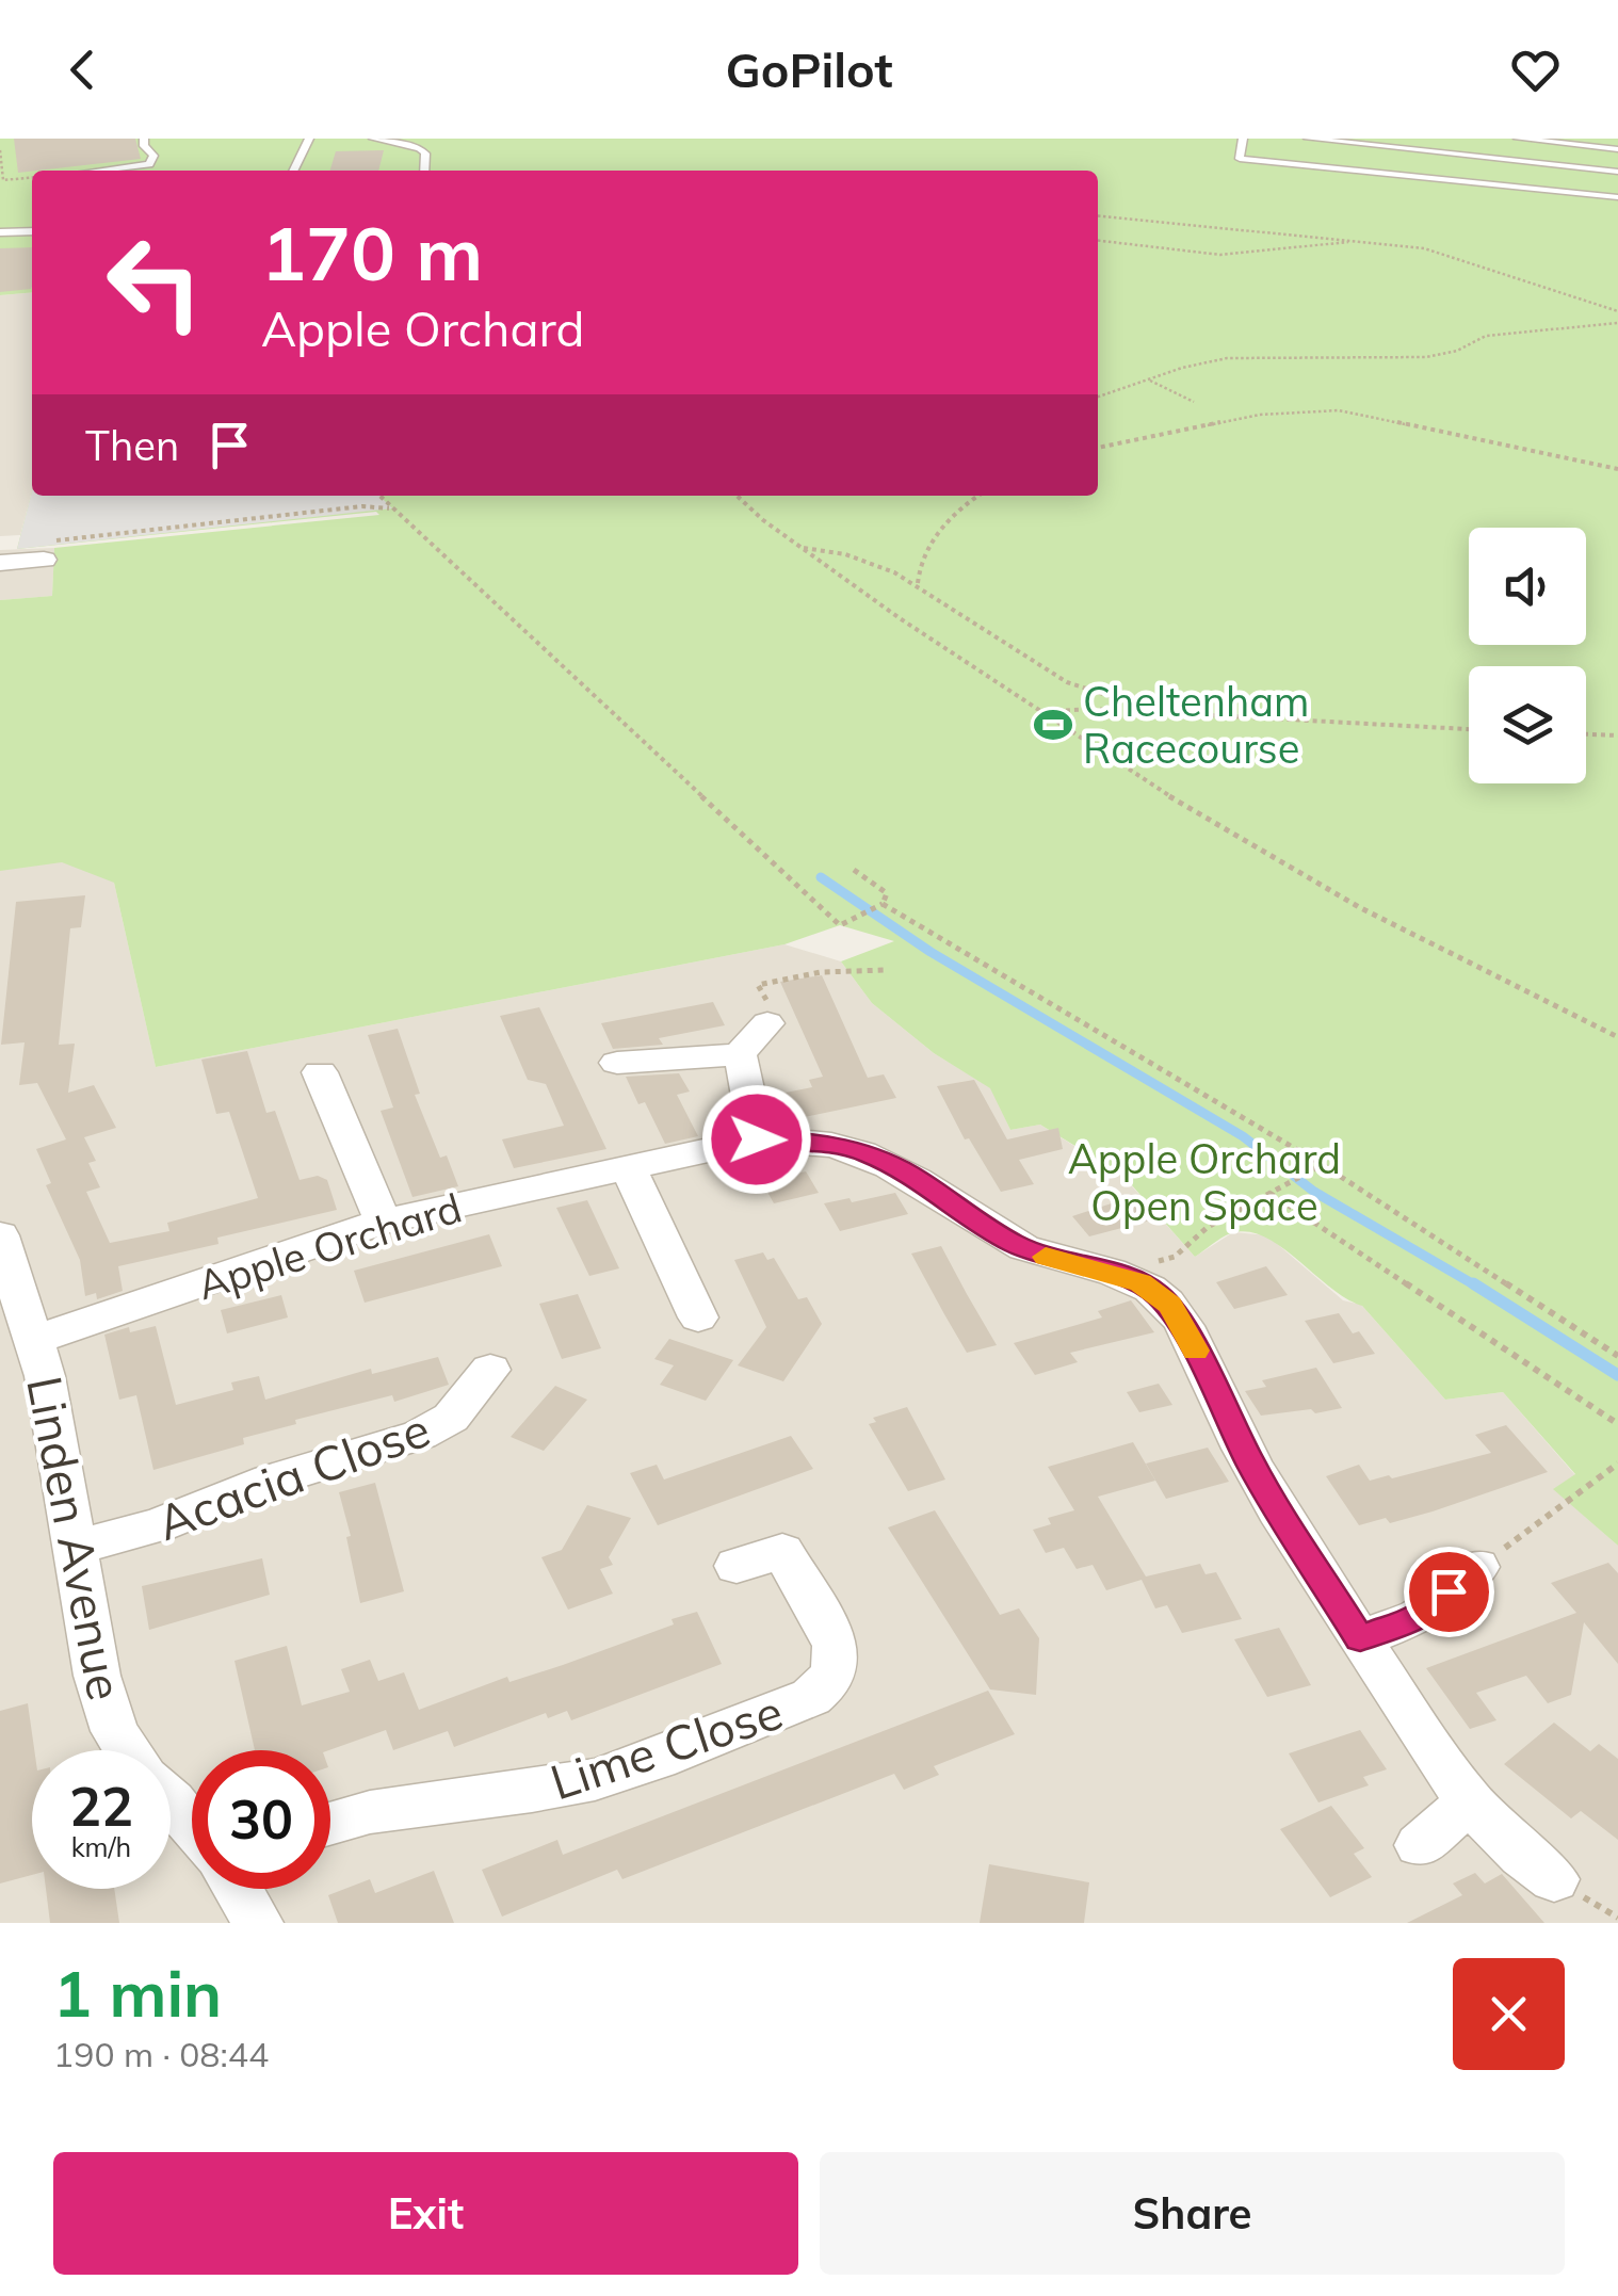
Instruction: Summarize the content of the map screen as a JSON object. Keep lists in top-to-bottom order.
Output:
{
  "streets": {
    "street": [
      "Apple Orchard",
      "Acacia Close",
      "Linden Avenue",
      "Lime Close"
    ]
  },
  "crossings": [
    ["Apple Orchard", "Linden Avenue"],
    ["Acacia Close", "Linden Avenue"]
  ],
  "parks": ["Apple Orchard Open Space"],
  "places": {
    "sports": ["Cheltenham Racecourse"]
  },
  "page": {
    "header": "GoPilot",
    "turn": ["170 m", "Apple Orchard"],
    "then": "Then",
    "speed": "22 km/h",
    "limit": "30",
    "heading": ["1 min", "190 m · 08:44"],
    "buttons": ["Exit", "Share"]
  }
}
